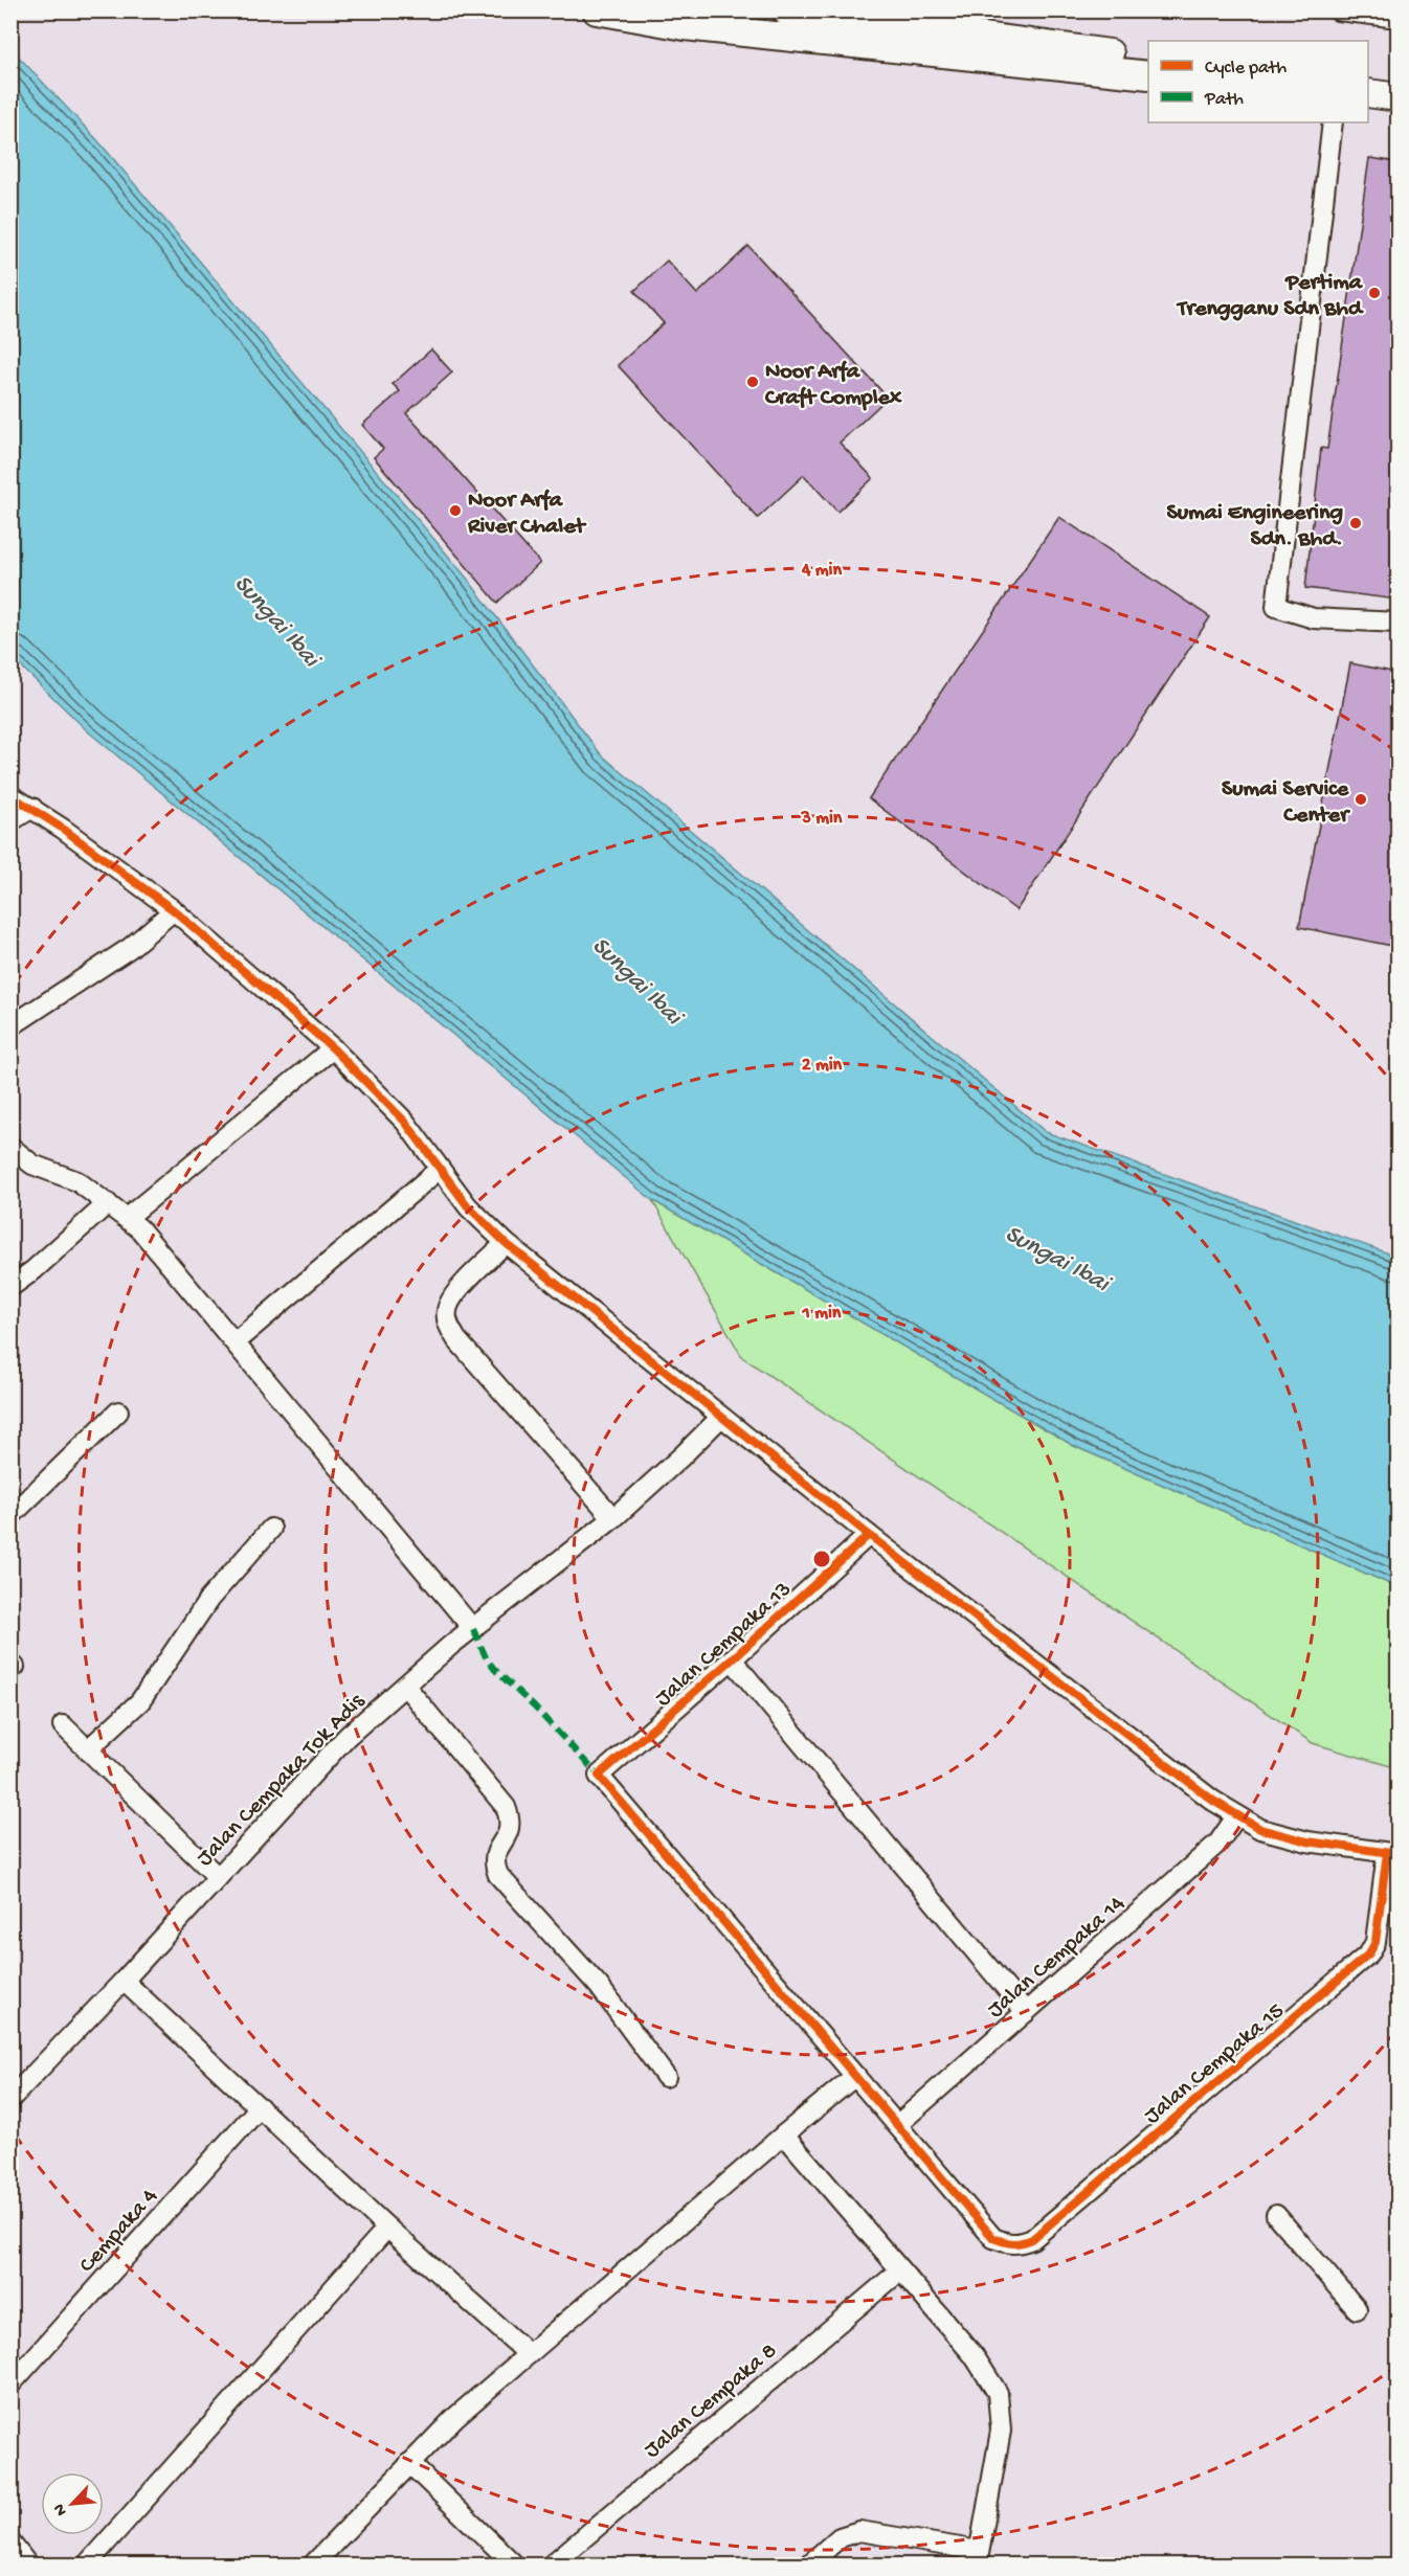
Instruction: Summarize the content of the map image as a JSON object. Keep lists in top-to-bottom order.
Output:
{
  "streets": {
    "street": [
      "Jalan Cempaka 13",
      "Jalan Cempaka Tok Adis",
      "Jalan Cempaka 14",
      "Jalan Cempaka 15",
      "Cempaka 4",
      "Jalan Cempaka 8"
    ]
  },
  "crossings": [
    ["Jalan Cempaka 14", "Jalan Cempaka 15"]
  ],
  "water": ["Sungai Ibai"],
  "places": [
    "Pertima Trengganu Sdn Bhd",
    "Noor Arfa Craft Complex",
    "Noor Arfa River Chalet",
    "Sumai Engineering Sdn. Bhd.",
    "Sumai Service Center"
  ],
  "legend": ["Cycle path", "Path"],
  "north": "bottom left",
  "rings": [
    "4 min",
    "3 min",
    "2 min",
    "1 min"
  ]
}
